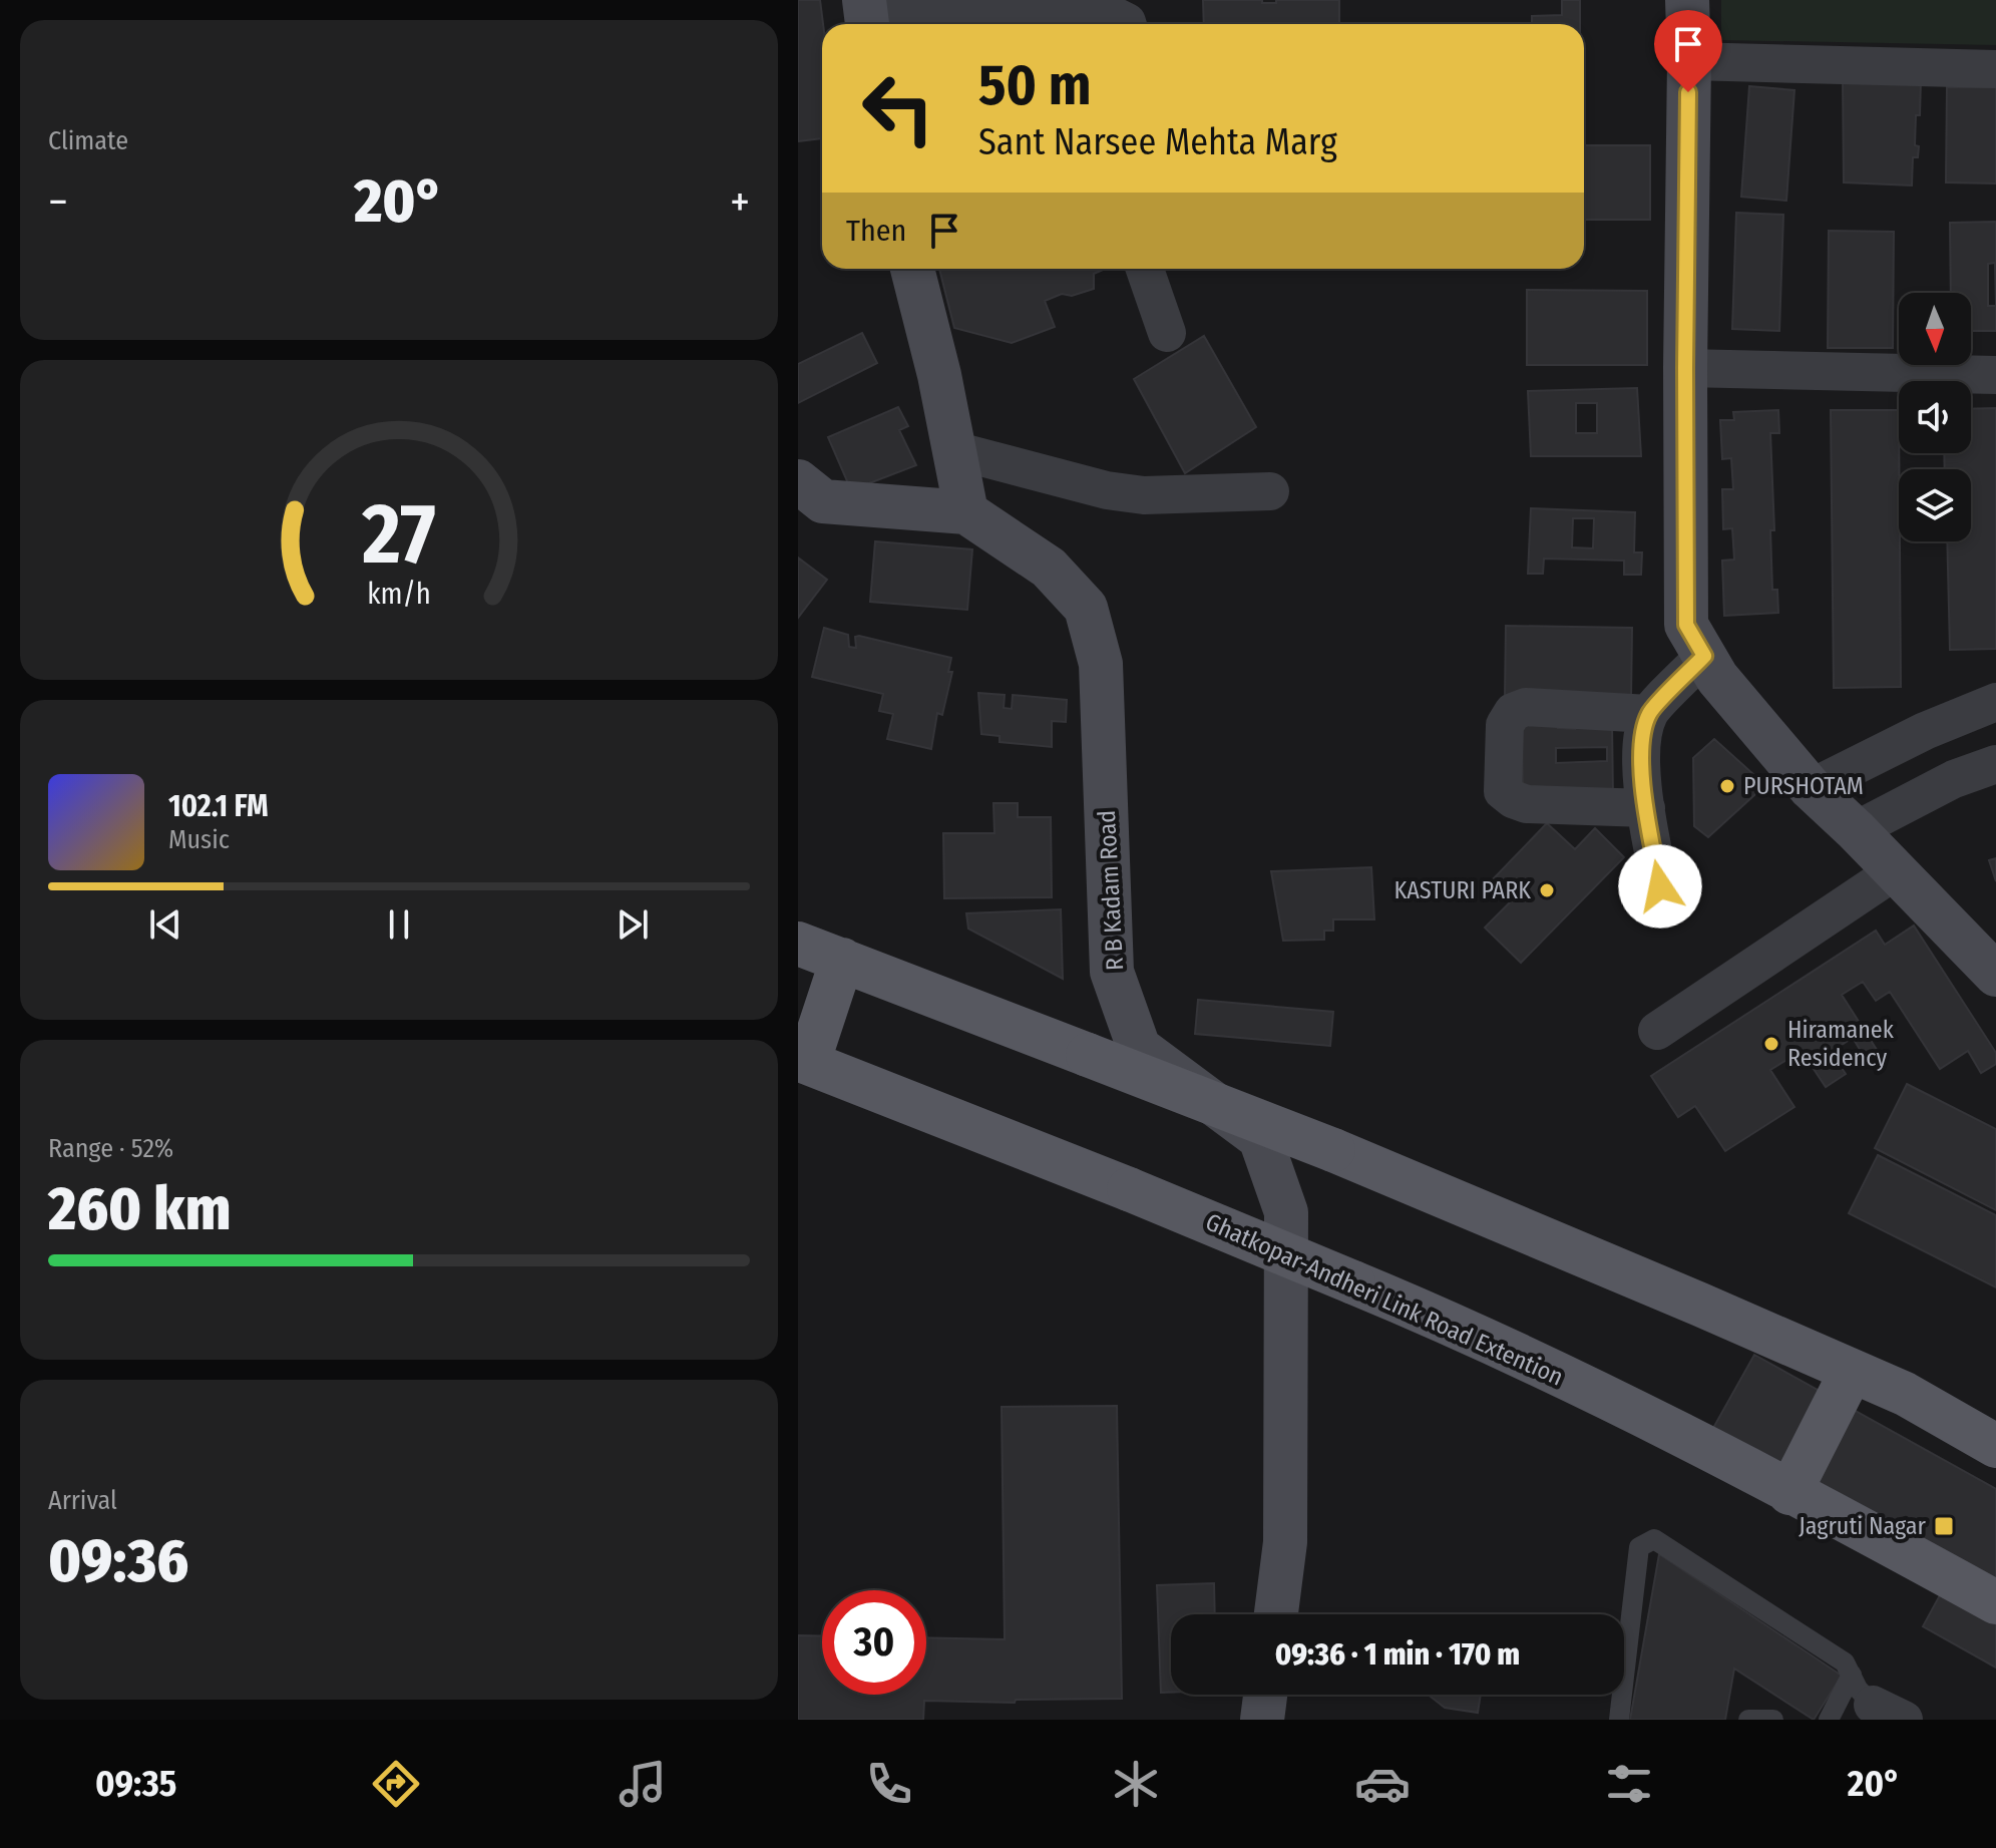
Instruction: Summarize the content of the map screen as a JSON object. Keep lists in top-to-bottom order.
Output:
{
  "streets": {
    "main road": ["Ghatkopar-Andheri Link Road Extention"],
    "street": ["R B Kadam Road"]
  },
  "places": {
    "other": ["PURSHOTAM", "KASTURI PARK", "Hiramanek Residency"],
    "transit": ["Jagruti Nagar"]
  },
  "north": "bottom",
  "page": {
    "tile": [
      "Climate",
      ["Range · 52%", "260 km"],
      ["Arrival", "09:36"]
    ],
    "turn": ["50 m", "Sant Narsee Mehta Marg"],
    "heat": ["−", "20°", "+"],
    "then": "Then",
    "song": ["102.1 FM", "Music"],
    "limit": "30",
    "trip": "09:36 · 1 min · 170 m",
    "tabs": ["09:35", "20°"],
    "gauge": ["27", "km/h"]
  }
}
